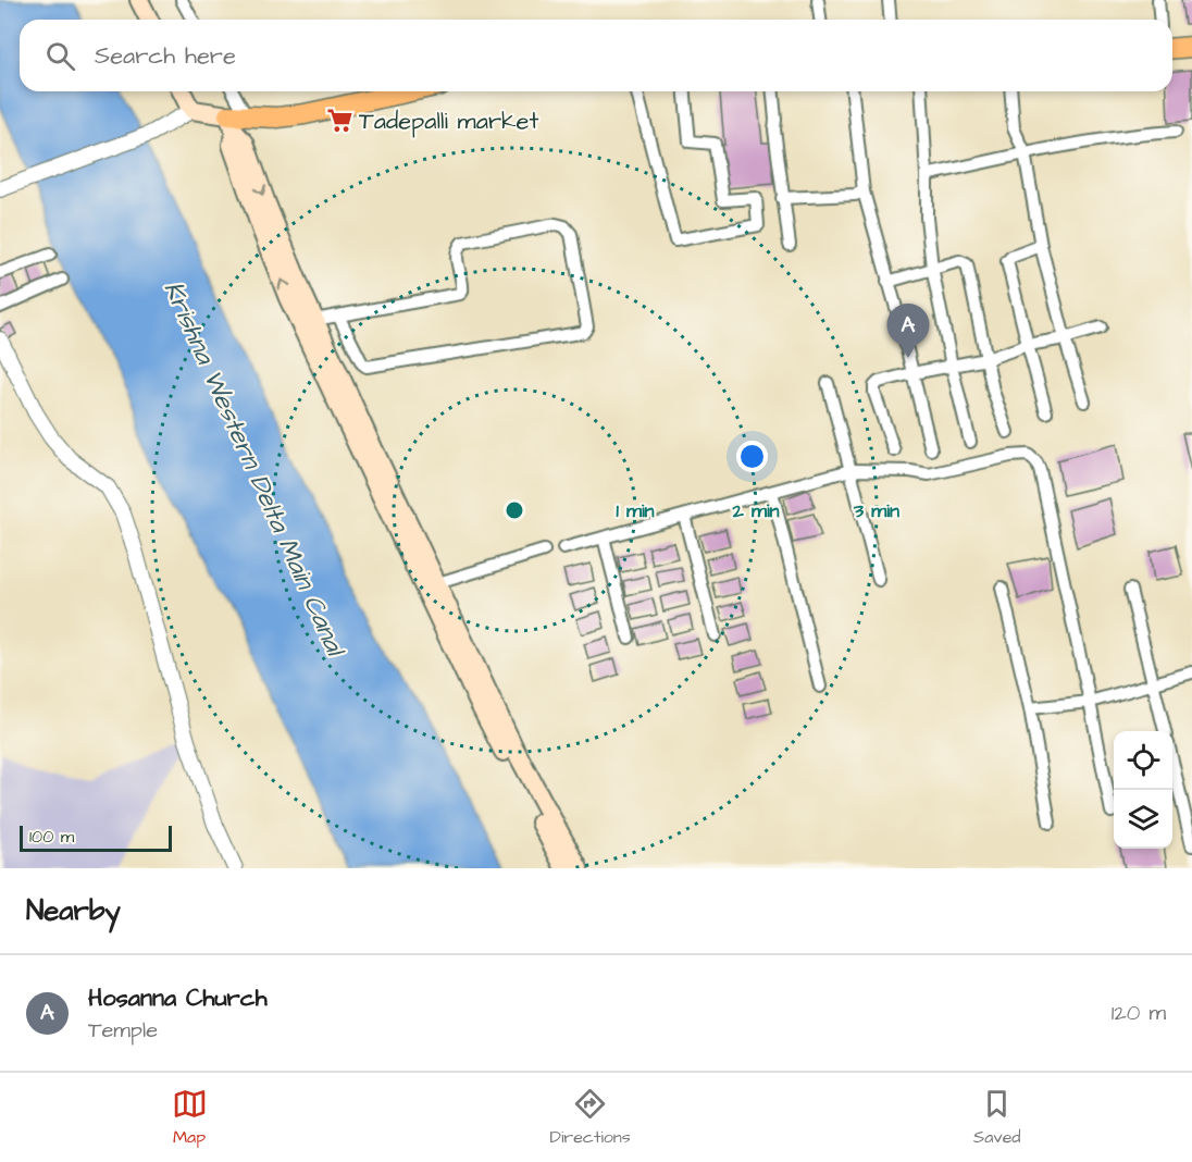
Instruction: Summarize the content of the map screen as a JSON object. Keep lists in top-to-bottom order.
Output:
{
  "water": ["Krishna Western Delta Main Canal"],
  "places": {
    "supermarket": ["Tadepalli market"]
  },
  "scale_bar": "100 m",
  "page": {
    "search": "Search here",
    "pins": "A",
    "scale": "100 m",
    "heading": "Nearby",
    "list": [
      {
        "mark": "A",
        "name": "Hosanna Church",
        "note": "Temple",
        "value": "120 m"
      }
    ],
    "nav": ["Map", "Directions", "Saved"]
  },
  "rings": ["1 min", "2 min", "3 min"]
}
